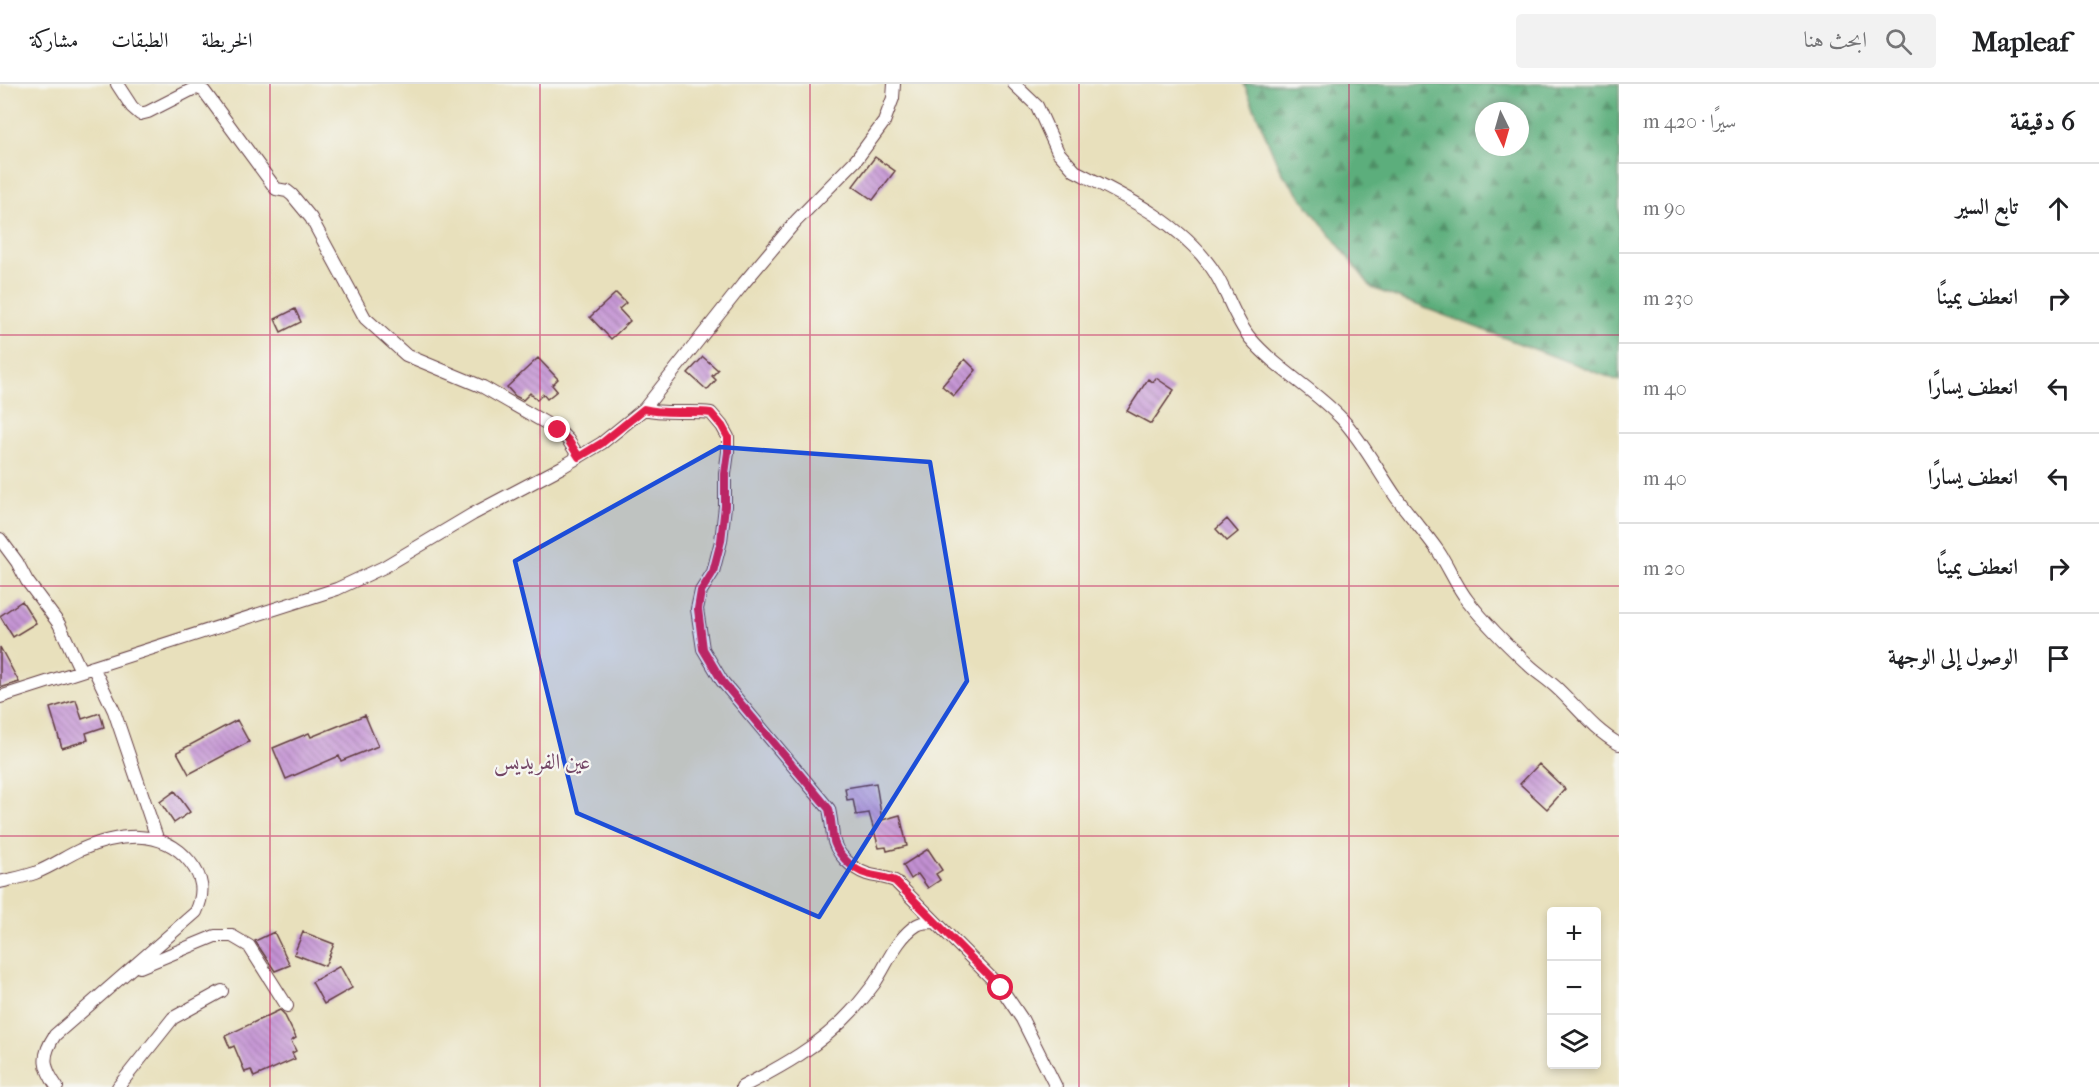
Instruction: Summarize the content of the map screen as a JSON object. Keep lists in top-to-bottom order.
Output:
{
  "districts": ["عين الفريديس"],
  "north": "bottom",
  "page": {
    "header": "Mapleaf",
    "search": "ابحث هنا",
    "nav": ["الخريطة", "الطبقات", "مشاركة"],
    "heading": ["6 دقيقة", "سيرًا · 420 m"],
    "list": [
      ["تابع السير", "90 m"],
      ["انعطف يمينًا", "230 m"],
      ["انعطف يسارًا", "40 m"],
      ["انعطف يسارًا", "40 m"],
      ["انعطف يمينًا", "20 m"],
      "الوصول إلى الوجهة"
    ],
    "map_buttons": ["+", "−"]
  }
}
